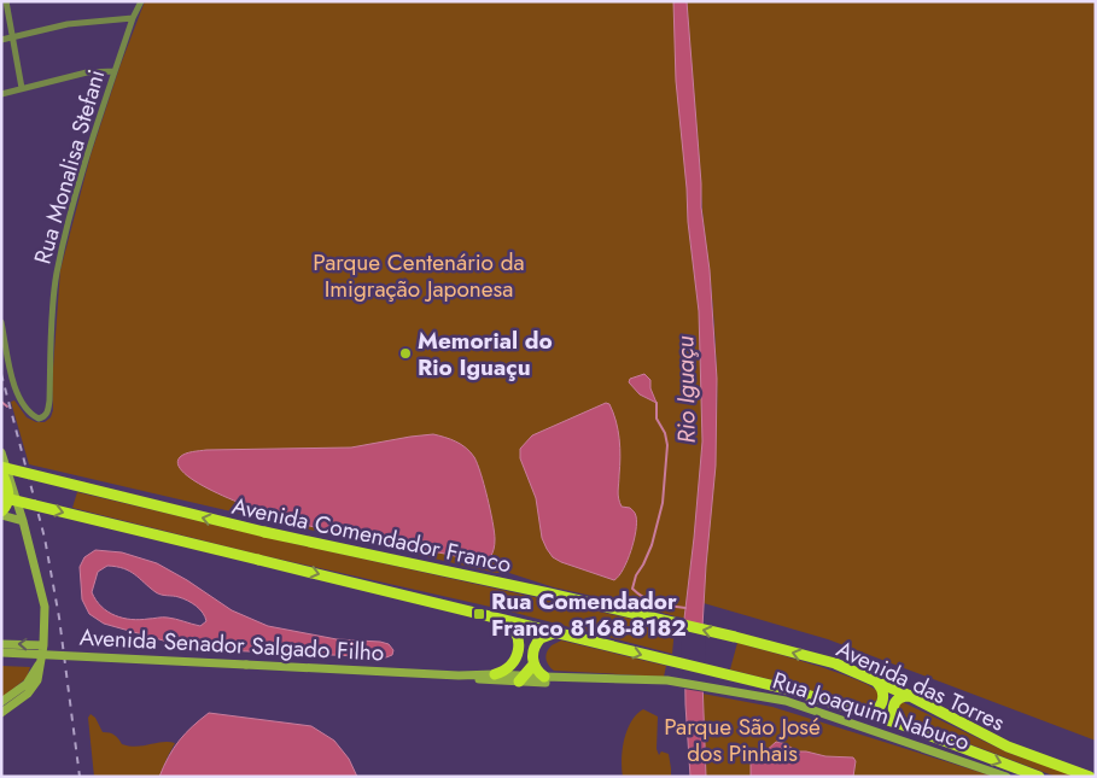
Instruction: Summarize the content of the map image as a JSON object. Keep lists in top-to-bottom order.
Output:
{
  "streets": {
    "highway": ["Avenida Comendador Franco", "Avenida das Torres"],
    "main road": ["Avenida Senador Salgado Filho", "Rua Joaquim Nabuco"],
    "street": ["Rua Monalisa Stefani"]
  },
  "crossings": [
    ["Avenida Comendador Franco", "Avenida das Torres"],
    ["Avenida Senador Salgado Filho", "Rua Joaquim Nabuco"]
  ],
  "water": ["Rio Iguaçu"],
  "parks": ["Parque Centenário da Imigração Japonesa", "Parque São José dos Pinhais"],
  "places": {
    "other": ["Memorial do Rio Iguaçu"],
    "transit": ["Rua Comendador Franco 8168-8182"]
  }
}
